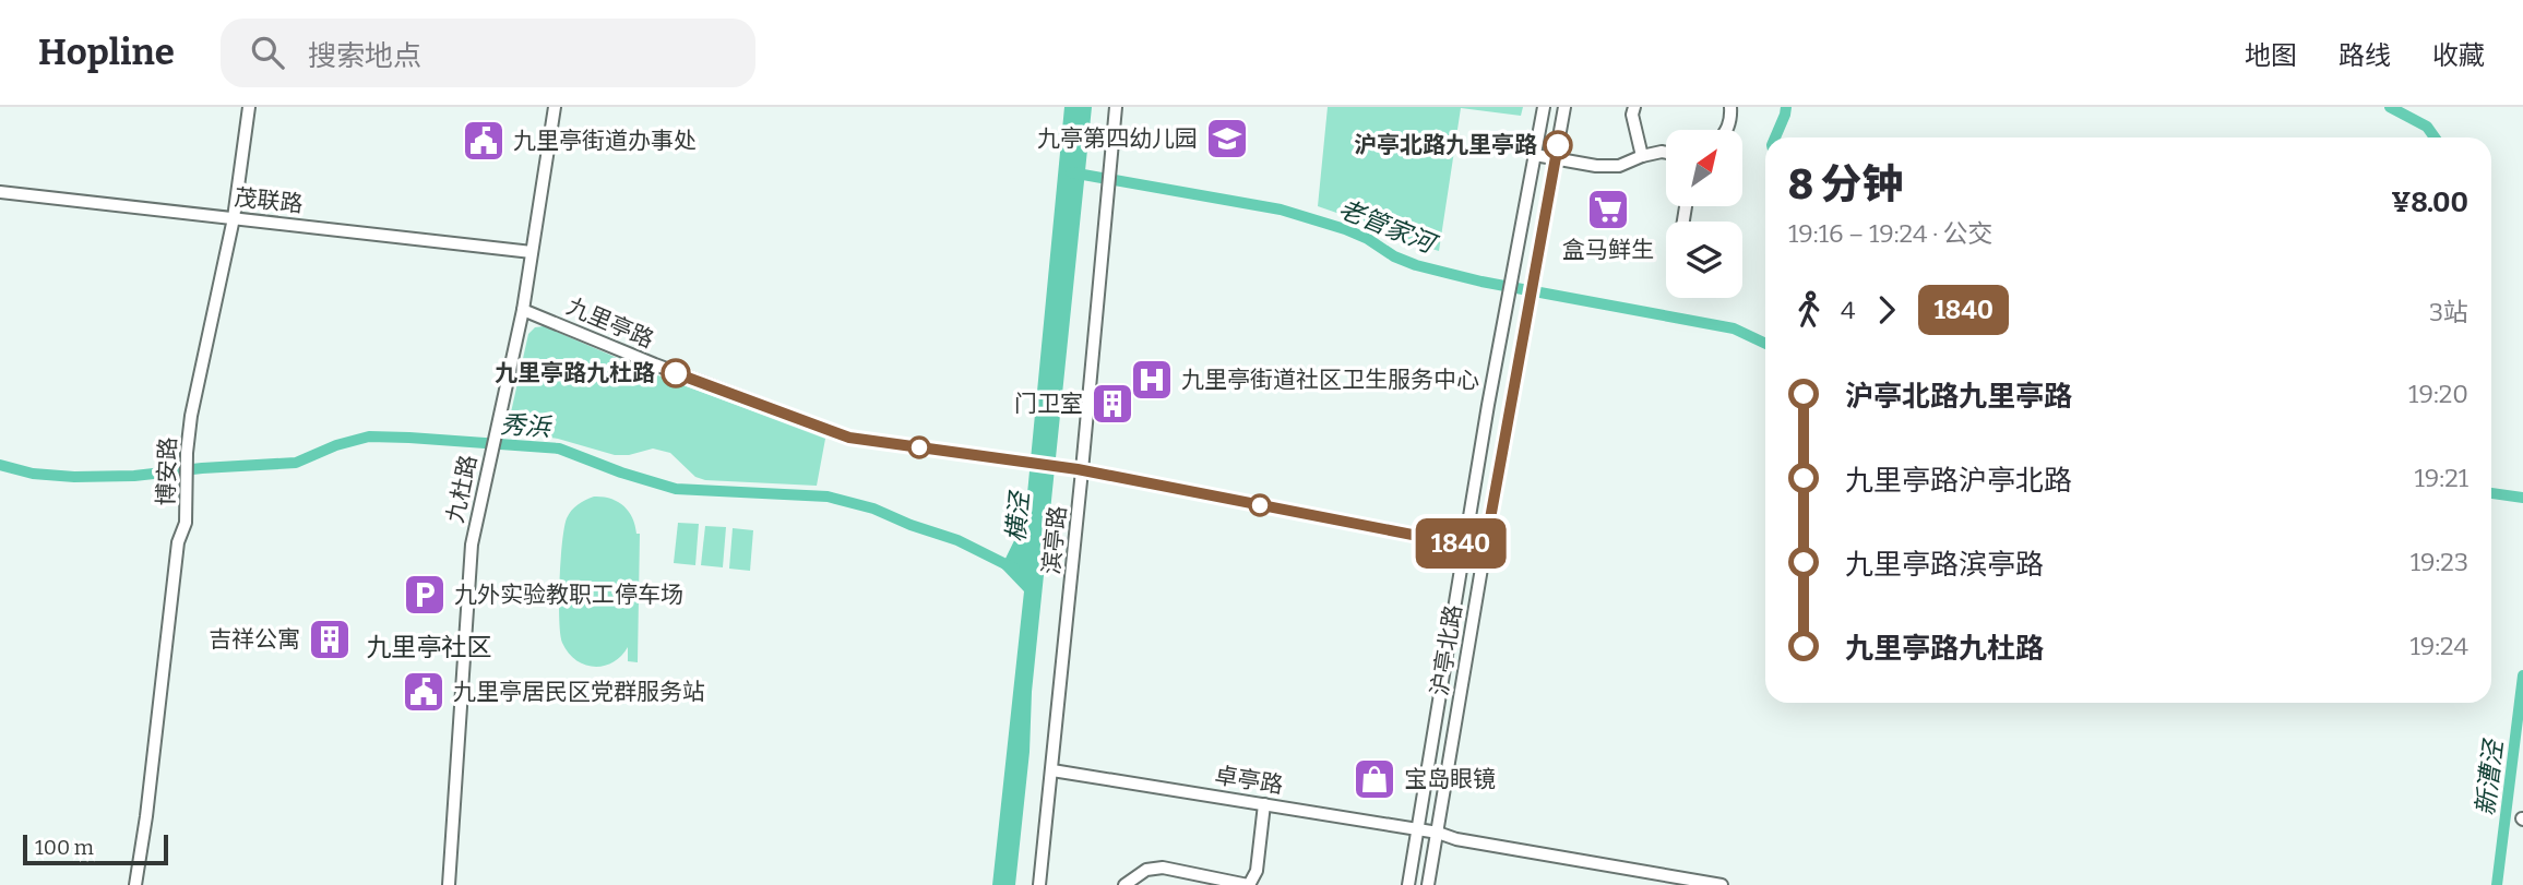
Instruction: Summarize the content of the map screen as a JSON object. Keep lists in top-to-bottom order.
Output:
{
  "streets": {
    "street": [
      "茂联路",
      "九里亭路",
      "博安路",
      "九杜路",
      "滨亭路",
      "沪亭北路",
      "卓亭路"
    ]
  },
  "crossings": [
    ["茂联路", "博安路"],
    ["茂联路", "九杜路"],
    ["九里亭路", "九杜路"],
    ["九里亭路", "滨亭路"],
    ["九里亭路", "沪亭北路"],
    ["滨亭路", "卓亭路"],
    ["沪亭北路", "卓亭路"]
  ],
  "districts": ["九里亭社区"],
  "water": [
    "老管家河",
    "秀浜",
    "横泾",
    "新漕泾"
  ],
  "places": {
    "school or university": ["九亭第四幼儿园"],
    "public building": ["九里亭街道办事处", "九里亭居民区党群服务站"],
    "other": ["沪亭北路九里亭路", "九里亭路九杜路"],
    "supermarket": ["盒马鲜生"],
    "hospital": ["九里亭街道社区卫生服务中心"],
    "building": ["门卫室", "吉祥公寓"],
    "parking": ["九外实验教职工停车场"],
    "shop": ["宝岛眼镜"]
  },
  "lines": ["bus line 1840"],
  "scale_bar": "100 m",
  "north": "top right",
  "page": {
    "header": "Hopline",
    "search": "搜索地点",
    "nav": ["地图", "路线", "收藏"],
    "on_map": "1840",
    "heading": ["8 分钟", "19:16 – 19:24 · 公交", "¥8.00"],
    "legs": ["4", "1840", "3站"],
    "list": [
      {
        "name": "沪亭北路九里亭路",
        "value": "19:20"
      },
      {
        "name": "九里亭路沪亭北路",
        "value": "19:21"
      },
      {
        "name": "九里亭路滨亭路",
        "value": "19:23"
      },
      {
        "name": "九里亭路九杜路",
        "value": "19:24"
      }
    ],
    "scale": "100 m"
  }
}
